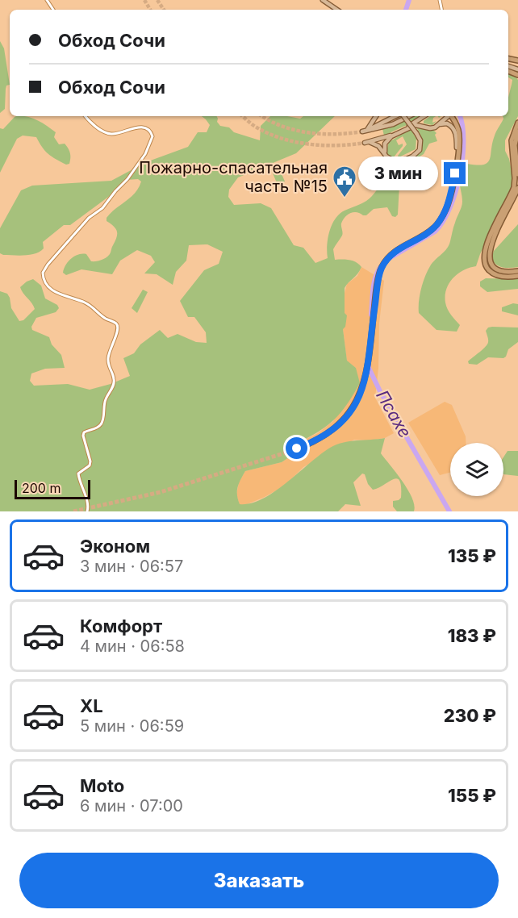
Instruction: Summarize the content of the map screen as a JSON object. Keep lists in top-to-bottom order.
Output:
{
  "water": ["Псахе"],
  "places": {
    "public building": ["Пожарно-спасательная часть №15"]
  },
  "scale_bar": "200 m",
  "page": {
    "banner": ["Обход Сочи", "Обход Сочи"],
    "bubble": "3 мин",
    "scale": "200 m",
    "list": [
      {
        "name": "Эконом",
        "note": "3 мин · 06:57",
        "value": "135 ₽"
      },
      {
        "name": "Комфорт",
        "note": "4 мин · 06:58",
        "value": "183 ₽"
      },
      {
        "name": "XL",
        "note": "5 мин · 06:59",
        "value": "230 ₽"
      },
      {
        "name": "Moto",
        "note": "6 мин · 07:00",
        "value": "155 ₽"
      }
    ],
    "buttons": "Заказать"
  }
}
